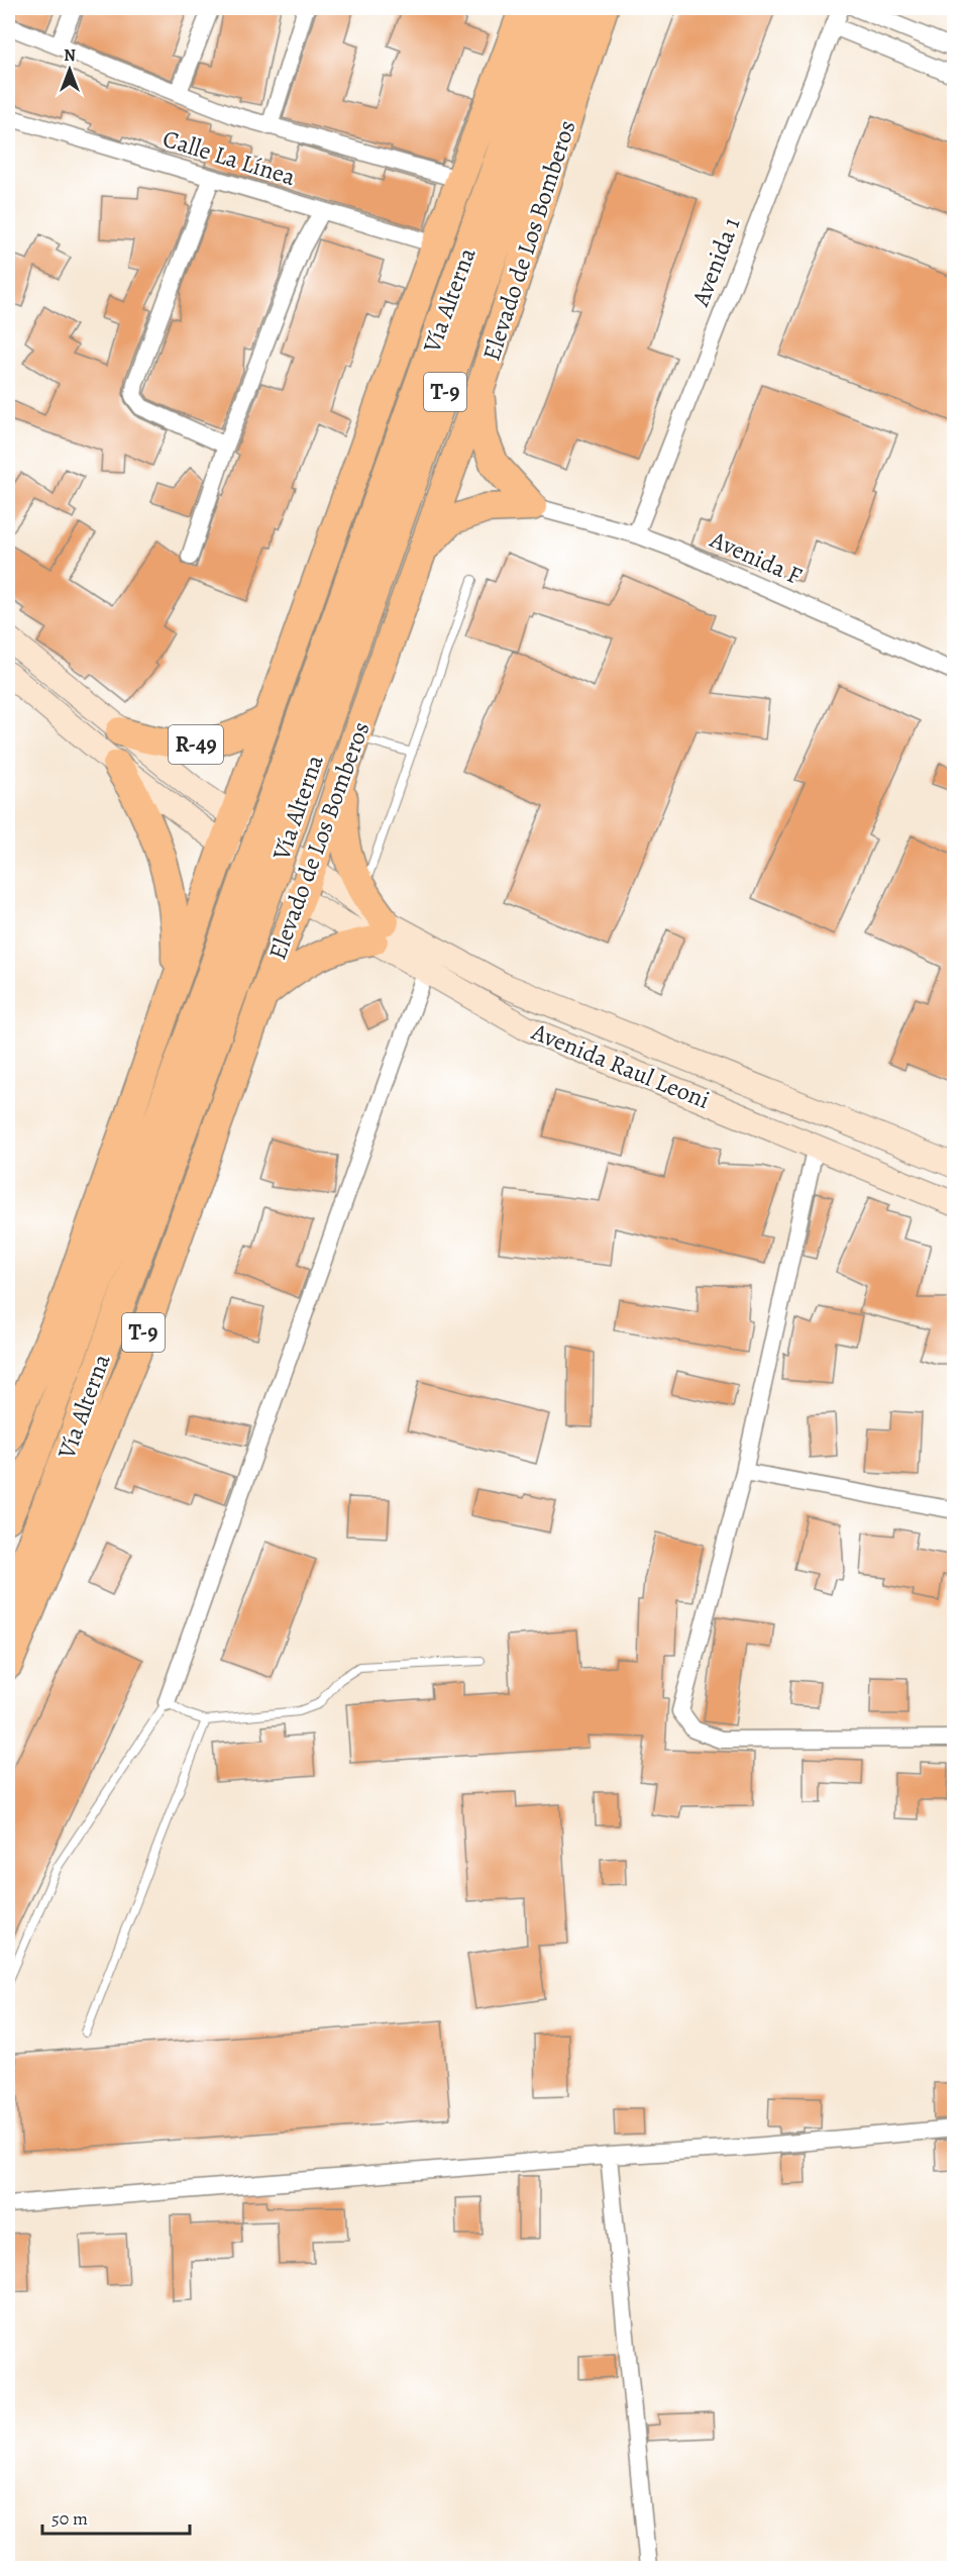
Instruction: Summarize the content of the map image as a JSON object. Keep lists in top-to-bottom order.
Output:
{
  "streets": {
    "highway": [
      "Elevado de Los Bomberos",
      "Vía Alterna",
      "T-9",
      "R-49"
    ],
    "main road": ["Avenida Raul Leoni"],
    "street": ["Calle La Línea", "Avenida 1", "Avenida F"]
  },
  "crossings": [
    ["Calle La Línea", "T-9"],
    ["Elevado de Los Bomberos", "T-9"],
    ["Elevado de Los Bomberos", "R-49"],
    ["Elevado de Los Bomberos", "Avenida Raul Leoni"],
    ["Avenida 1", "Avenida F"],
    ["Vía Alterna", "T-9"],
    ["T-9", "Avenida F"],
    ["T-9", "R-49"],
    ["T-9", "Avenida Raul Leoni"],
    ["R-49", "Avenida Raul Leoni"]
  ],
  "scale_bar": "50 m",
  "north": "top"
}
